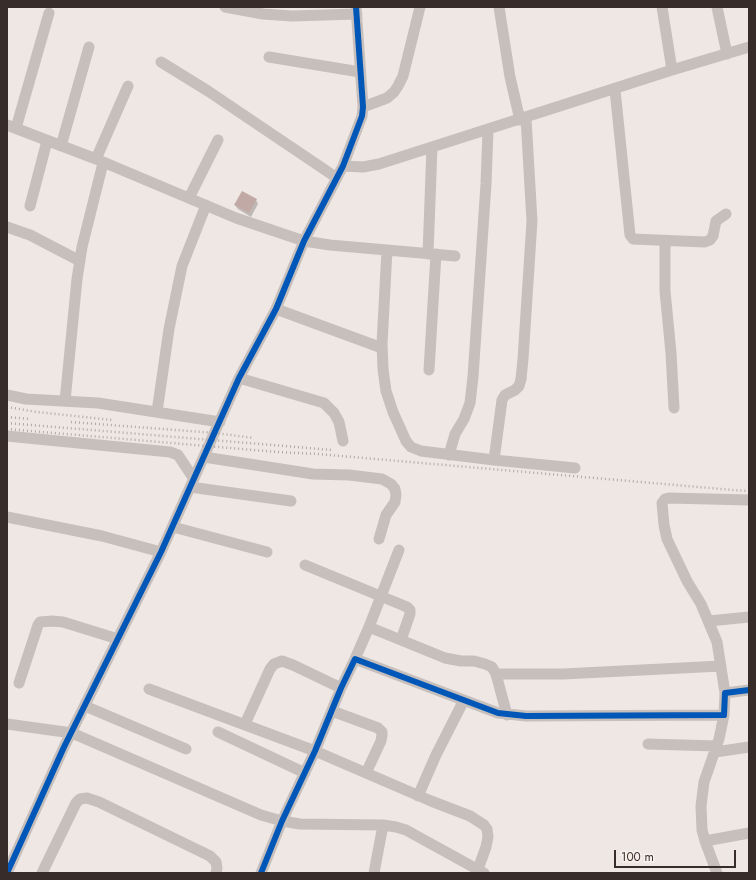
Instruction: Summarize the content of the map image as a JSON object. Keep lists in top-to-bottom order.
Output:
{
  "scale_bar": "100 m"
}
